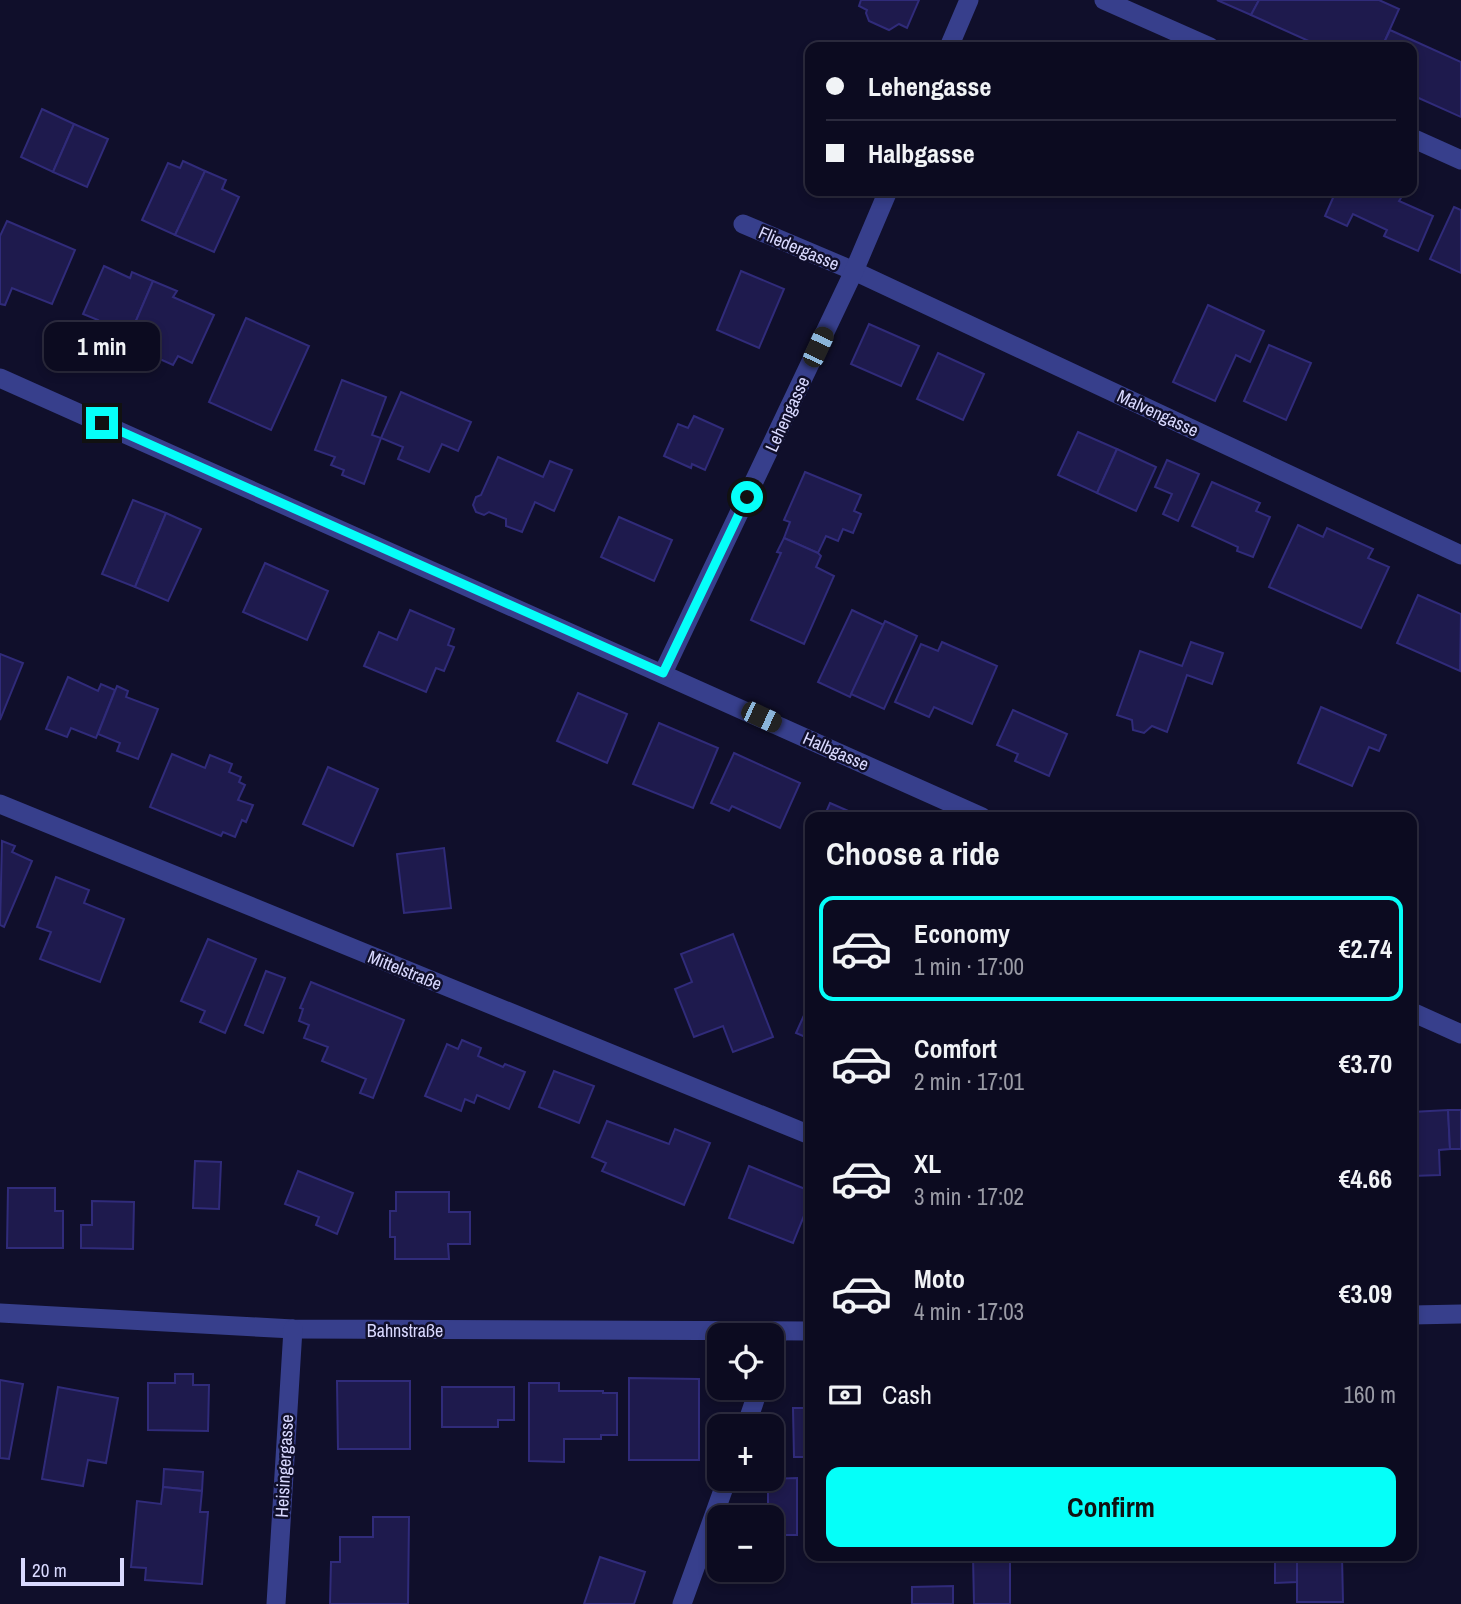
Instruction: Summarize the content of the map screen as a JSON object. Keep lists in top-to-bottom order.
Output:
{
  "streets": {
    "street": [
      "Fliedergasse",
      "Malvengasse",
      "Lehengasse",
      "Halbgasse",
      "Mittelstraße",
      "Bahnstraße",
      "Heisingergasse"
    ]
  },
  "crossings": [
    ["Fliedergasse", "Malvengasse"],
    ["Fliedergasse", "Lehengasse"],
    ["Malvengasse", "Lehengasse"],
    ["Lehengasse", "Halbgasse"],
    ["Bahnstraße", "Heisingergasse"]
  ],
  "scale_bar": "20 m",
  "page": {
    "banner": ["Lehengasse", "Halbgasse"],
    "bubble": "1 min",
    "heading": "Choose a ride",
    "list": [
      {
        "name": "Economy",
        "note": "1 min · 17:00",
        "value": "€2.74"
      },
      {
        "name": "Comfort",
        "note": "2 min · 17:01",
        "value": "€3.70"
      },
      {
        "name": "XL",
        "note": "3 min · 17:02",
        "value": "€4.66"
      },
      {
        "name": "Moto",
        "note": "4 min · 17:03",
        "value": "€3.09"
      }
    ],
    "map_buttons": ["+", "−"],
    "pay": ["Cash", "160 m"],
    "buttons": "Confirm",
    "scale": "20 m"
  }
}
